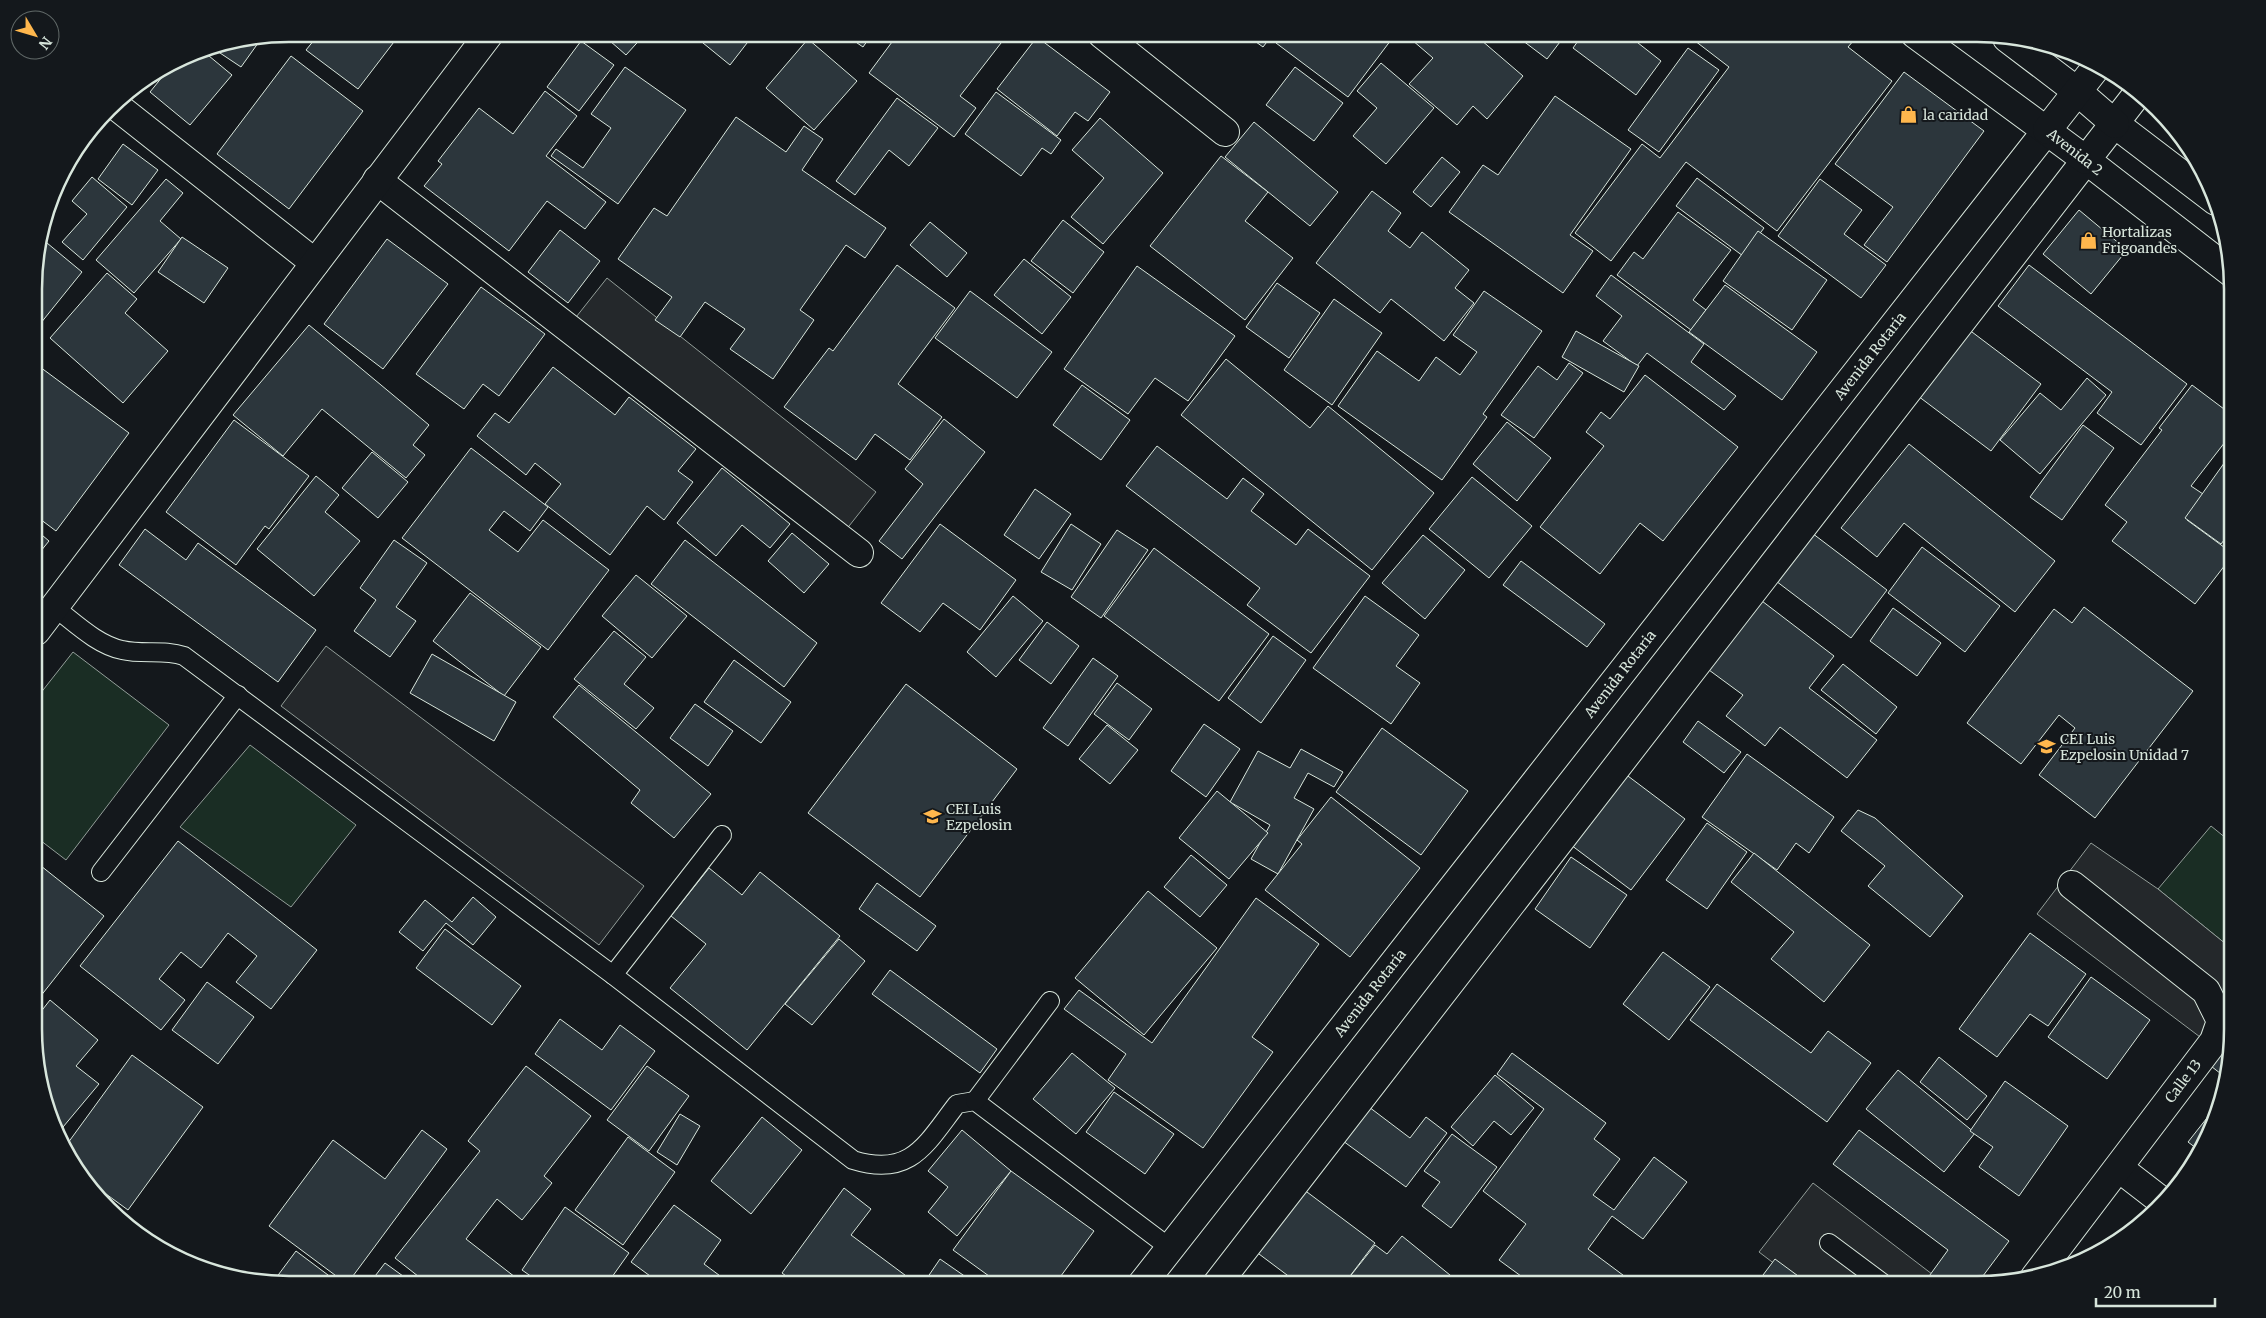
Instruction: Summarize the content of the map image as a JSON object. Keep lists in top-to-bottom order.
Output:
{
  "streets": {
    "street": ["Avenida 2", "Avenida Rotaria", "Calle 13"]
  },
  "crossings": [
    ["Avenida 2", "Avenida Rotaria"]
  ],
  "places": {
    "shop": ["la caridad", "Hortalizas Frigoandes"],
    "school or university": ["CEI Luis Ezpelosin Unidad 7", "CEI Luis Ezpelosin"]
  },
  "scale_bar": "20 m",
  "north": "bottom right"
}
